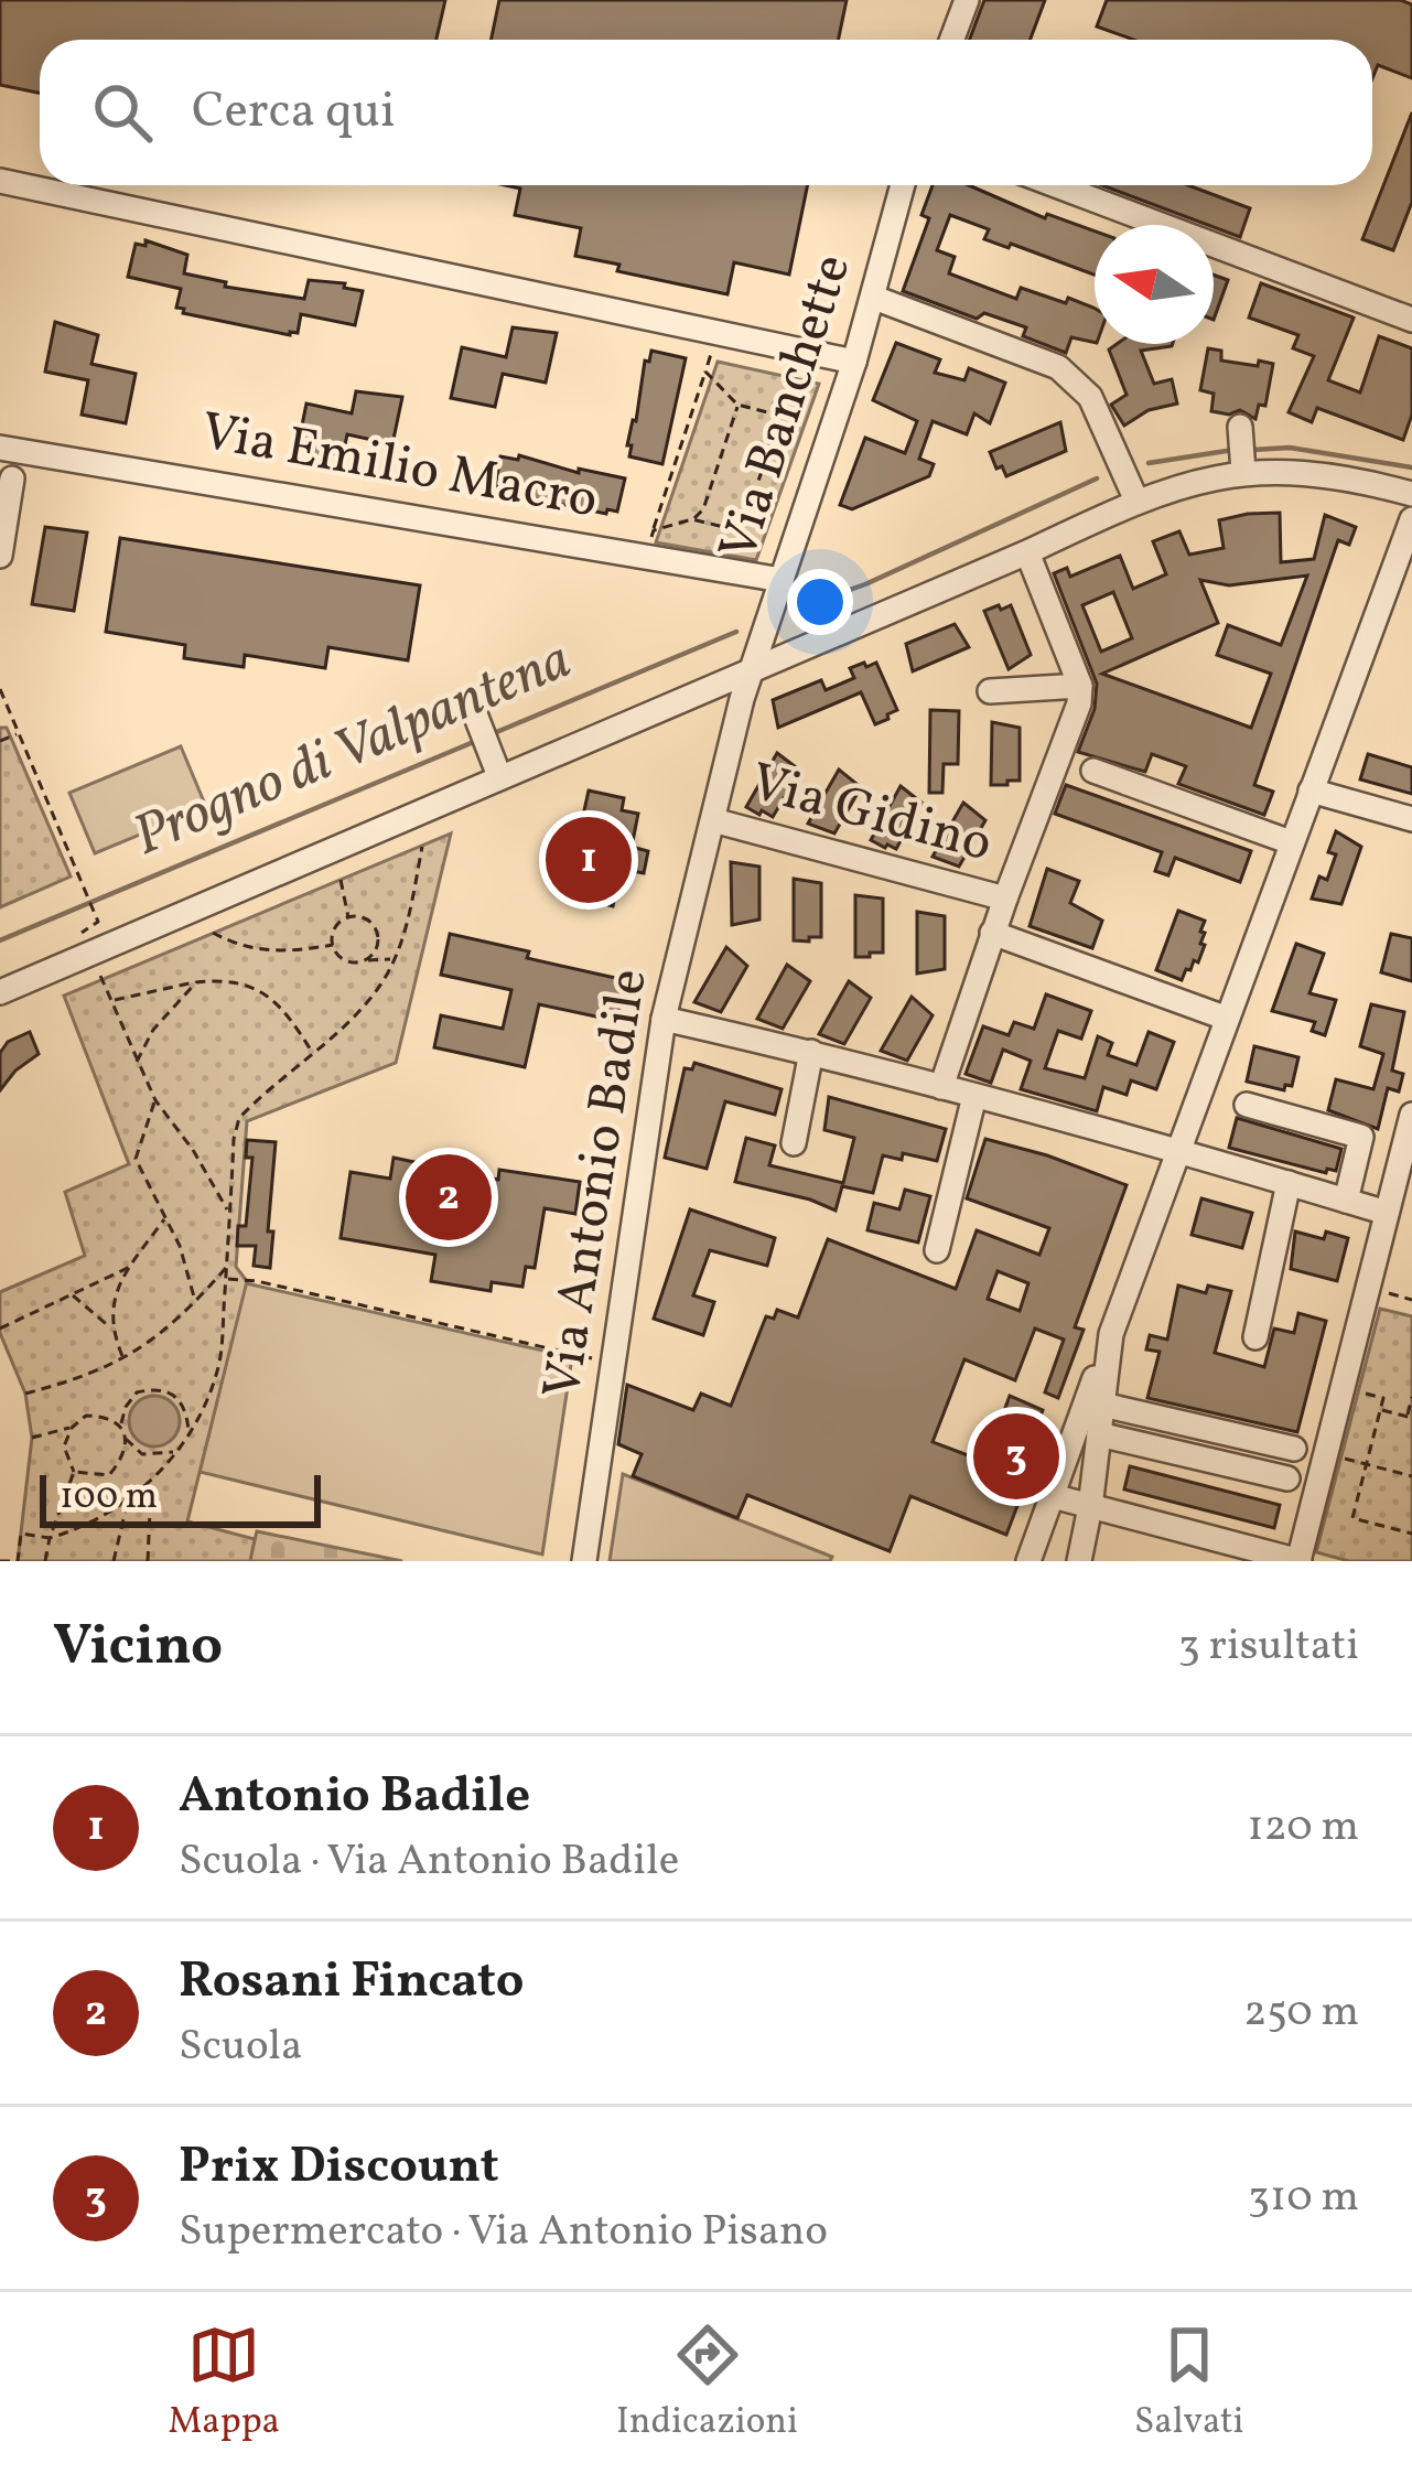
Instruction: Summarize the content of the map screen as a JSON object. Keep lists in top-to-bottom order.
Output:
{
  "streets": {
    "street": [
      "Via Banchette",
      "Via Emilio Macro",
      "Via Gidino",
      "Via Antonio Badile"
    ]
  },
  "crossings": [
    ["Via Banchette", "Via Emilio Macro"],
    ["Via Banchette", "Via Antonio Badile"],
    ["Via Gidino", "Via Antonio Badile"]
  ],
  "water": ["Progno di Valpantena"],
  "scale_bar": "100 m",
  "north": "left",
  "page": {
    "search": "Cerca qui",
    "pins": ["1", "2", "3"],
    "scale": "100 m",
    "heading": ["Vicino", "3 risultati"],
    "list": [
      {
        "mark": "1",
        "name": "Antonio Badile",
        "note": "Scuola · Via Antonio Badile",
        "value": "120 m"
      },
      {
        "mark": "2",
        "name": "Rosani Fincato",
        "note": "Scuola",
        "value": "250 m"
      },
      {
        "mark": "3",
        "name": "Prix Discount",
        "note": "Supermercato · Via Antonio Pisano",
        "value": "310 m"
      }
    ],
    "nav": ["Mappa", "Indicazioni", "Salvati"]
  }
}
